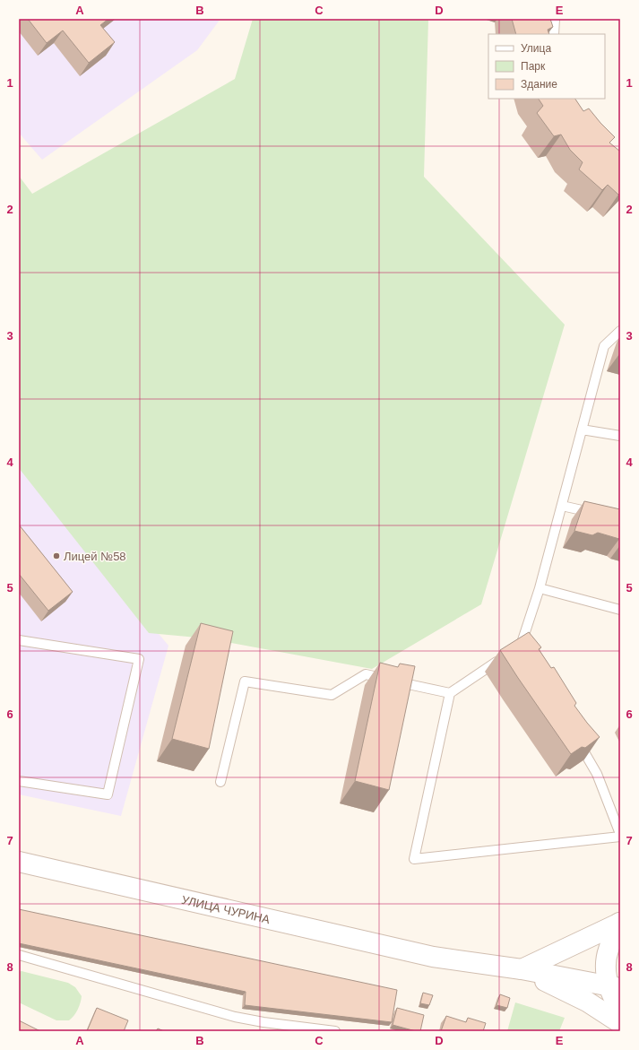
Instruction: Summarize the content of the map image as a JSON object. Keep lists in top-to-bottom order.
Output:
{
  "streets": {
    "street": ["УЛИЦА ЧУРИНА"]
  },
  "places": ["Лицей №58"],
  "legend": ["Улица", "Парк", "Здание"],
  "grid": {
    "columns": [
      "A",
      "B",
      "C",
      "D",
      "E"
    ],
    "rows": [
      "1",
      "2",
      "3",
      "4",
      "5",
      "6",
      "7",
      "8"
    ]
  }
}
